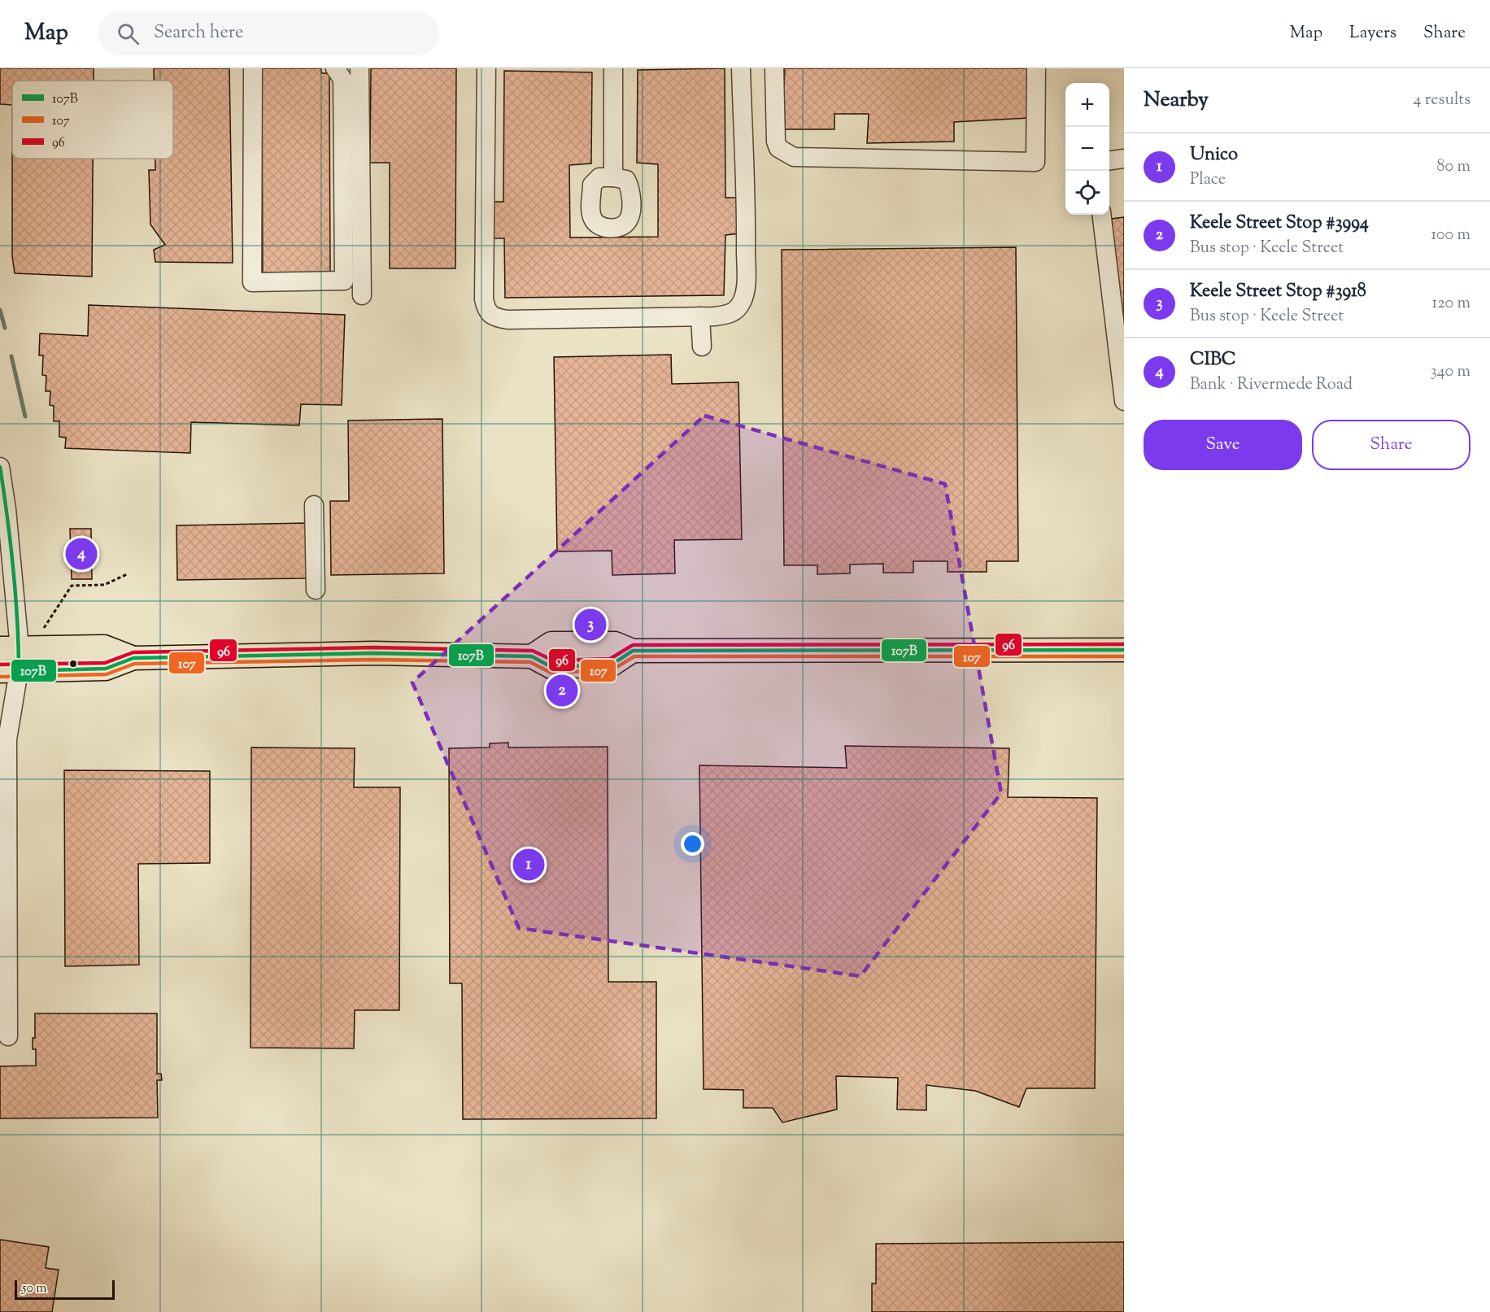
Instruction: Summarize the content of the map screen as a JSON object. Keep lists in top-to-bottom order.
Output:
{
  "lines": ["transit line 107B", "transit line 96", "transit line 107"],
  "legend": ["107B", "107", "96"],
  "scale_bar": "50 m",
  "page": {
    "header": "Map",
    "search": "Search here",
    "nav": ["Map", "Layers", "Share"],
    "heading": ["Nearby", "4 results"],
    "map_buttons": ["+", "−"],
    "list": [
      {
        "mark": "1",
        "name": "Unico",
        "note": "Place",
        "value": "80 m"
      },
      {
        "mark": "2",
        "name": "Keele Street Stop #3994",
        "note": "Bus stop · Keele Street",
        "value": "100 m"
      },
      {
        "mark": "3",
        "name": "Keele Street Stop #3918",
        "note": "Bus stop · Keele Street",
        "value": "120 m"
      },
      {
        "mark": "4",
        "name": "CIBC",
        "note": "Bank · Rivermede Road",
        "value": "340 m"
      }
    ],
    "buttons": ["Save", "Share"],
    "pins": [
      "4",
      "3",
      "2",
      "1"
    ],
    "scale": "50 m"
  }
}
